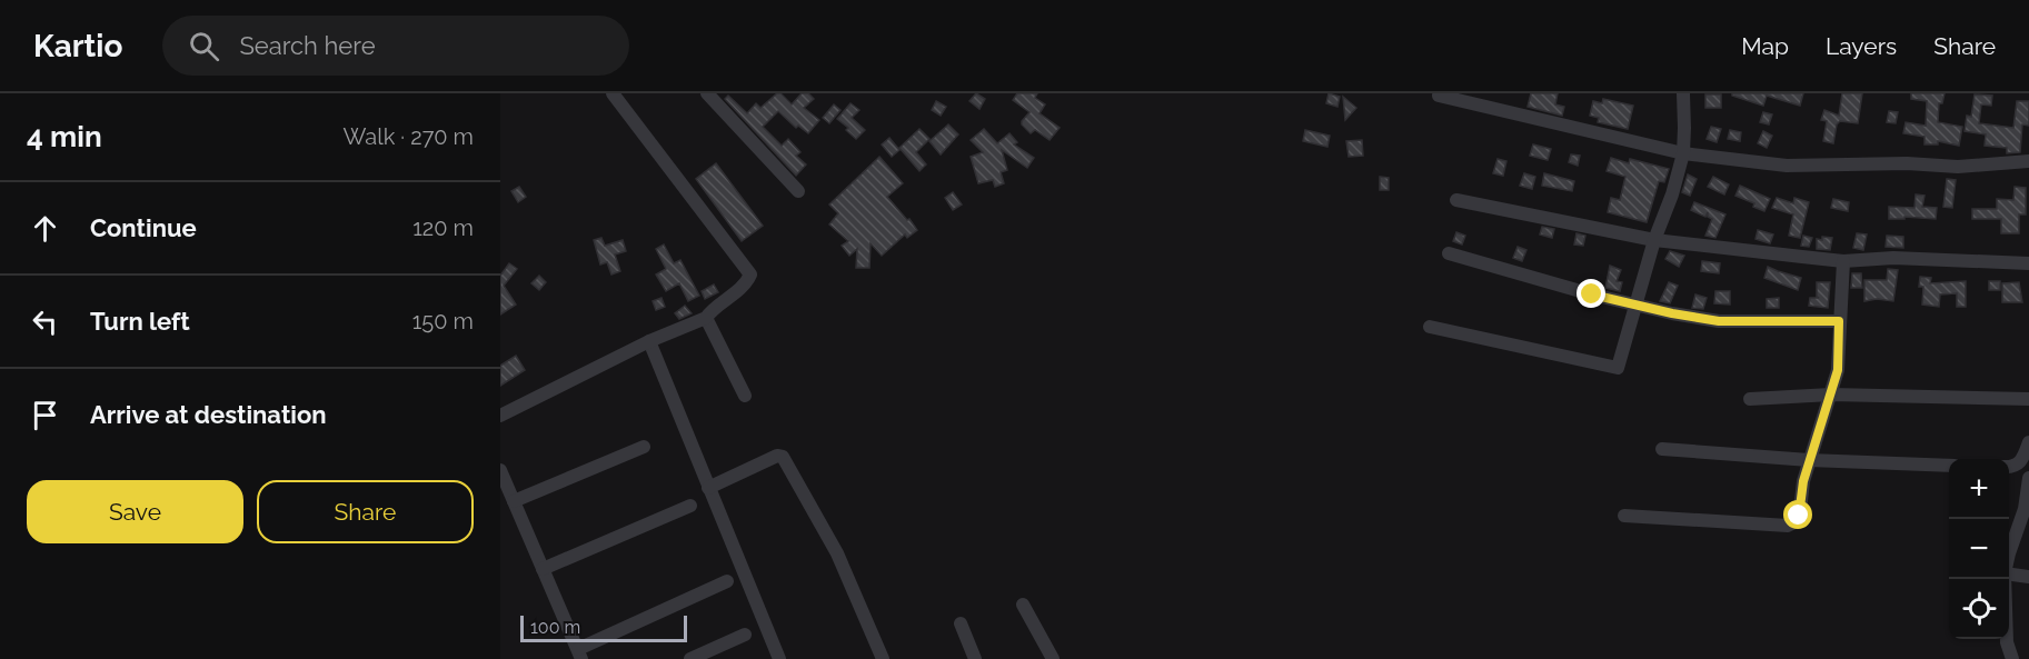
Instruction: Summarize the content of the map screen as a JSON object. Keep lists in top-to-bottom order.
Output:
{
  "scale_bar": "100 m",
  "page": {
    "header": "Kartio",
    "search": "Search here",
    "nav": ["Map", "Layers", "Share"],
    "heading": ["4 min", "Walk · 270 m"],
    "list": [
      ["Continue", "120 m"],
      ["Turn left", "150 m"],
      "Arrive at destination"
    ],
    "map_buttons": ["+", "−"],
    "buttons": ["Save", "Share"],
    "scale": "100 m"
  }
}
